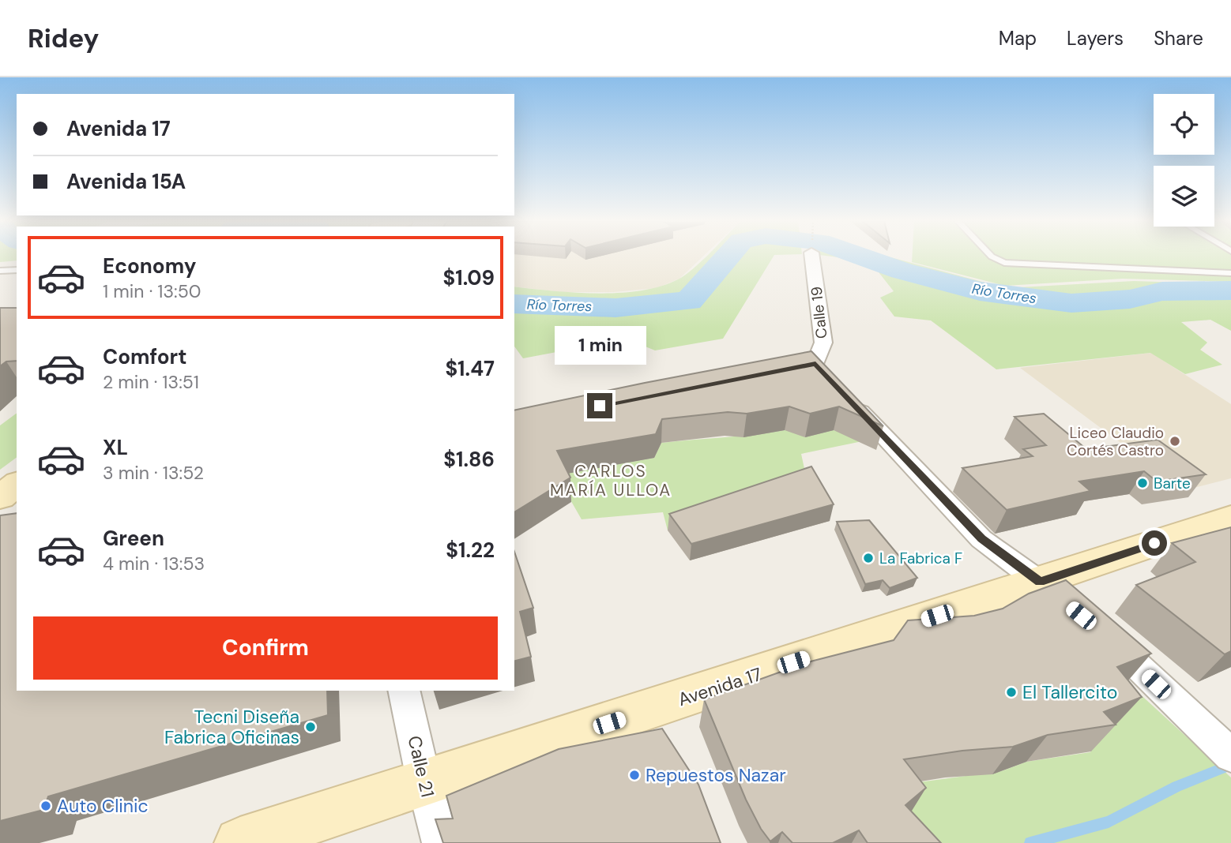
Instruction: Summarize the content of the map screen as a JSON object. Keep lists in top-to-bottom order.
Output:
{
  "streets": {
    "main road": ["Avenida 17"],
    "street": ["Calle 19", "Calle 21"]
  },
  "crossings": [
    ["Calle 19", "Avenida 17"],
    ["Avenida 17", "Calle 21"]
  ],
  "districts": ["CARLOS MARÍA ULLOA"],
  "water": ["Río Torres"],
  "places": [
    "Liceo Claudio Cortés Castro",
    "Barte",
    "La Fabrica F",
    "El Tallercito",
    "Tecni Diseña Fabrica Oficinas",
    "Repuestos Nazar",
    "Auto Clinic"
  ],
  "page": {
    "header": "Ridey",
    "nav": ["Map", "Layers", "Share"],
    "banner": ["Avenida 17", "Avenida 15A"],
    "list": [
      {
        "name": "Economy",
        "note": "1 min · 13:50",
        "value": "$1.09"
      },
      {
        "name": "Comfort",
        "note": "2 min · 13:51",
        "value": "$1.47"
      },
      {
        "name": "XL",
        "note": "3 min · 13:52",
        "value": "$1.86"
      },
      {
        "name": "Green",
        "note": "4 min · 13:53",
        "value": "$1.22"
      }
    ],
    "bubble": "1 min",
    "buttons": "Confirm"
  }
}
